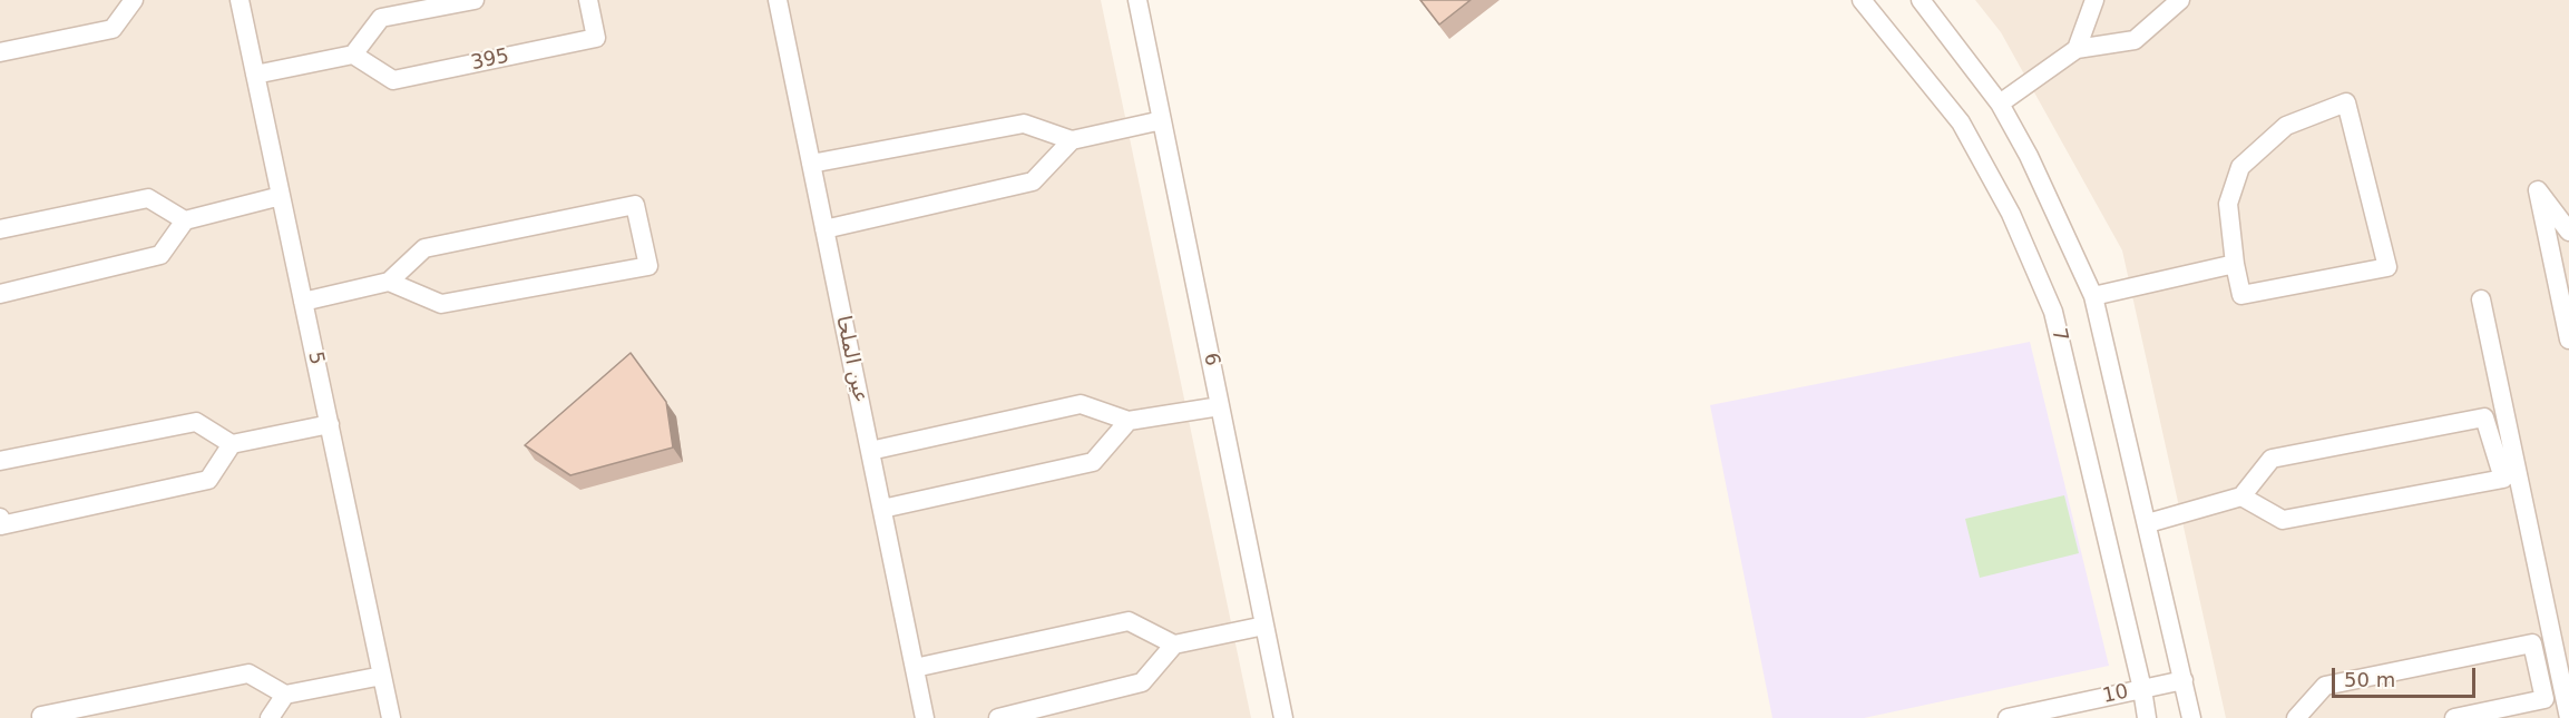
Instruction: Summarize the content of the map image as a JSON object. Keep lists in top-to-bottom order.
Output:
{
  "streets": {
    "street": [
      "395",
      "7",
      "5",
      "عين الملحا",
      "6",
      "10"
    ]
  },
  "crossings": [
    ["7", "10"]
  ],
  "scale_bar": "50 m"
}
